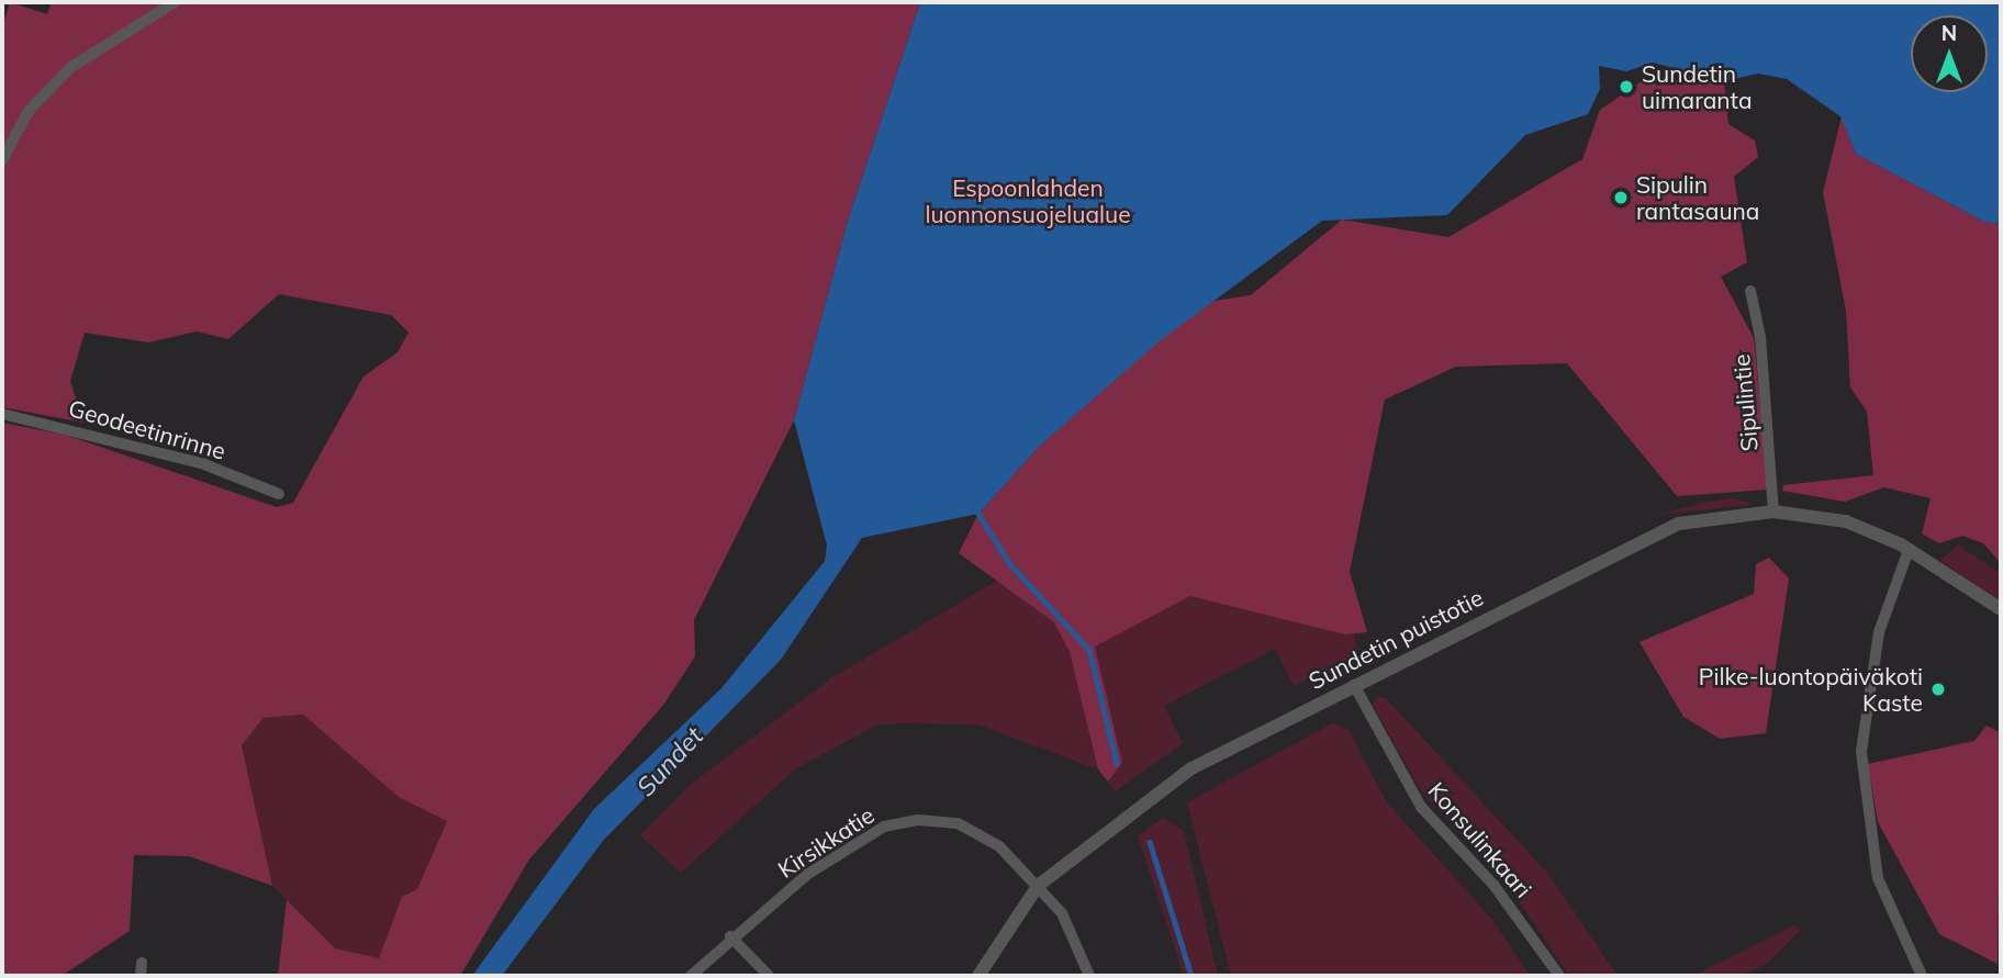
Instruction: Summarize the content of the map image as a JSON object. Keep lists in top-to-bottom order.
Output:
{
  "streets": {
    "street": [
      "Sipulintie",
      "Geodeetinrinne",
      "Sundetin puistotie",
      "Konsulinkaari",
      "Kirsikkatie"
    ]
  },
  "crossings": [
    ["Sipulintie", "Sundetin puistotie"],
    ["Sundetin puistotie", "Konsulinkaari"],
    ["Sundetin puistotie", "Kirsikkatie"]
  ],
  "water": ["Sundet"],
  "parks": ["Espoonlahden luonnonsuojelualue"],
  "places": ["Sundetin uimaranta", "Sipulin rantasauna", "Pilke-luontopäiväkoti Kaste"],
  "north": "top"
}
